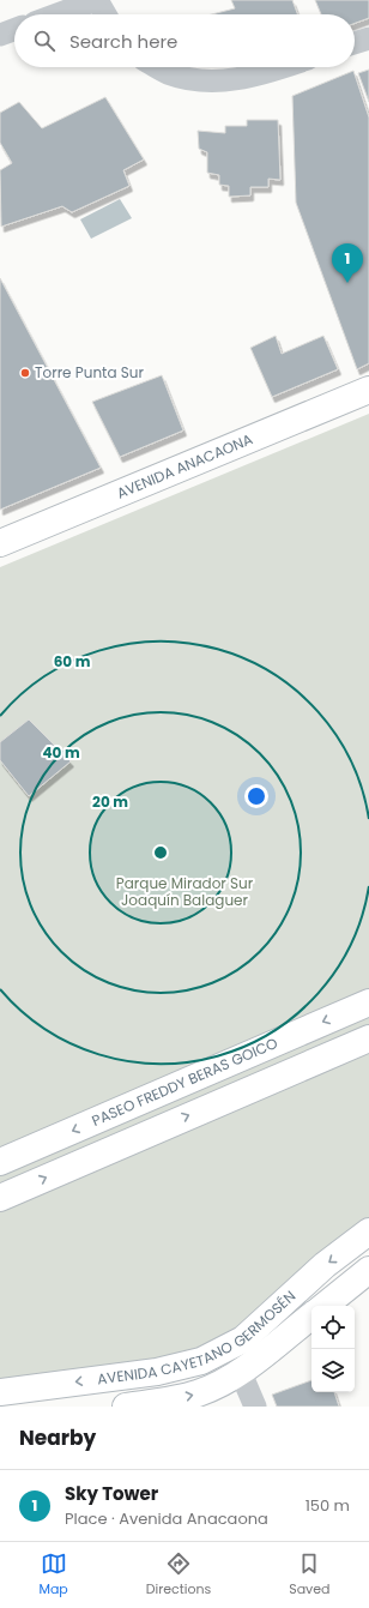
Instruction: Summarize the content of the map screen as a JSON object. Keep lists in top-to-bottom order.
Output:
{
  "streets": {
    "street": ["AVENIDA ANACAONA", "PASEO FREDDY BERAS GOICO", "AVENIDA CAYETANO GERMOSÉN"]
  },
  "parks": ["Parque Mirador Sur Joaquín Balaguer"],
  "places": ["Torre Punta Sur"],
  "page": {
    "search": "Search here",
    "pins": "1",
    "heading": "Nearby",
    "list": [
      {
        "mark": "1",
        "name": "Sky Tower",
        "note": "Place · Avenida Anacaona",
        "value": "150 m"
      }
    ],
    "nav": ["Map", "Directions", "Saved"]
  },
  "rings": ["60 m", "40 m", "20 m"]
}
